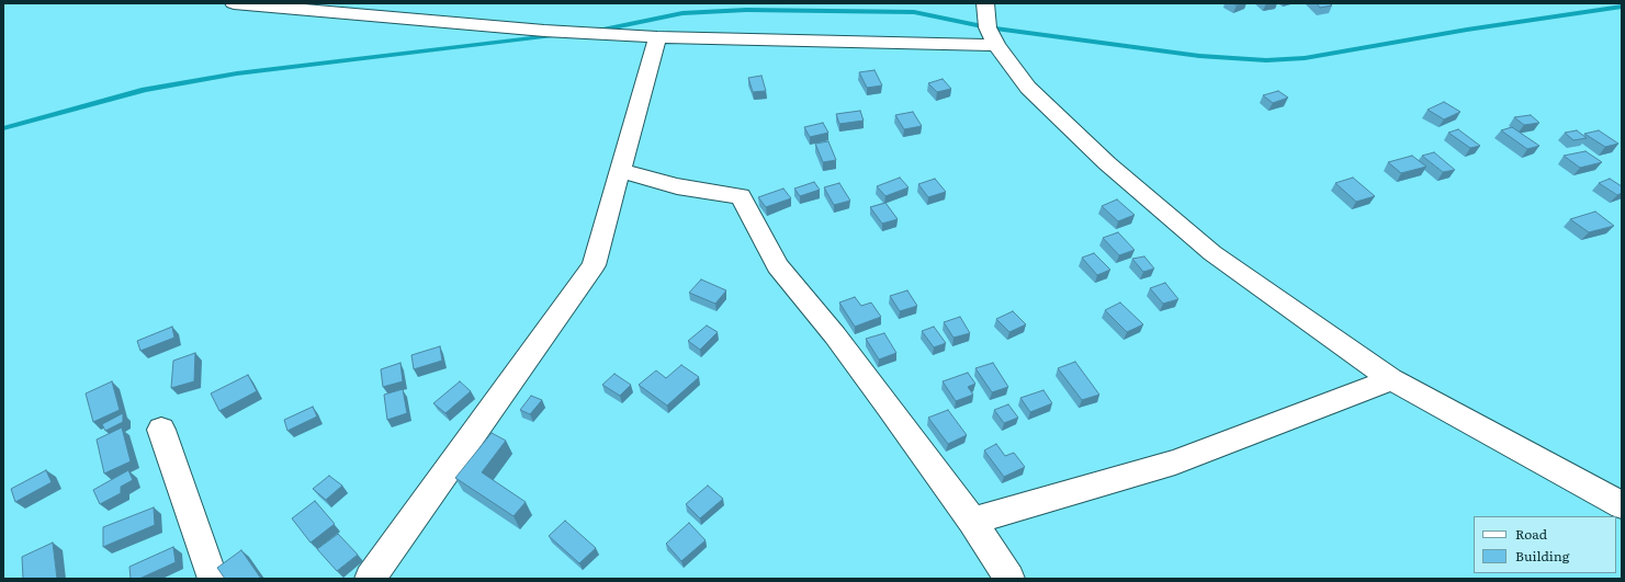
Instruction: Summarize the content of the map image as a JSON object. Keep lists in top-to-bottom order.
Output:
{
  "legend": ["Road", "Building"]
}
